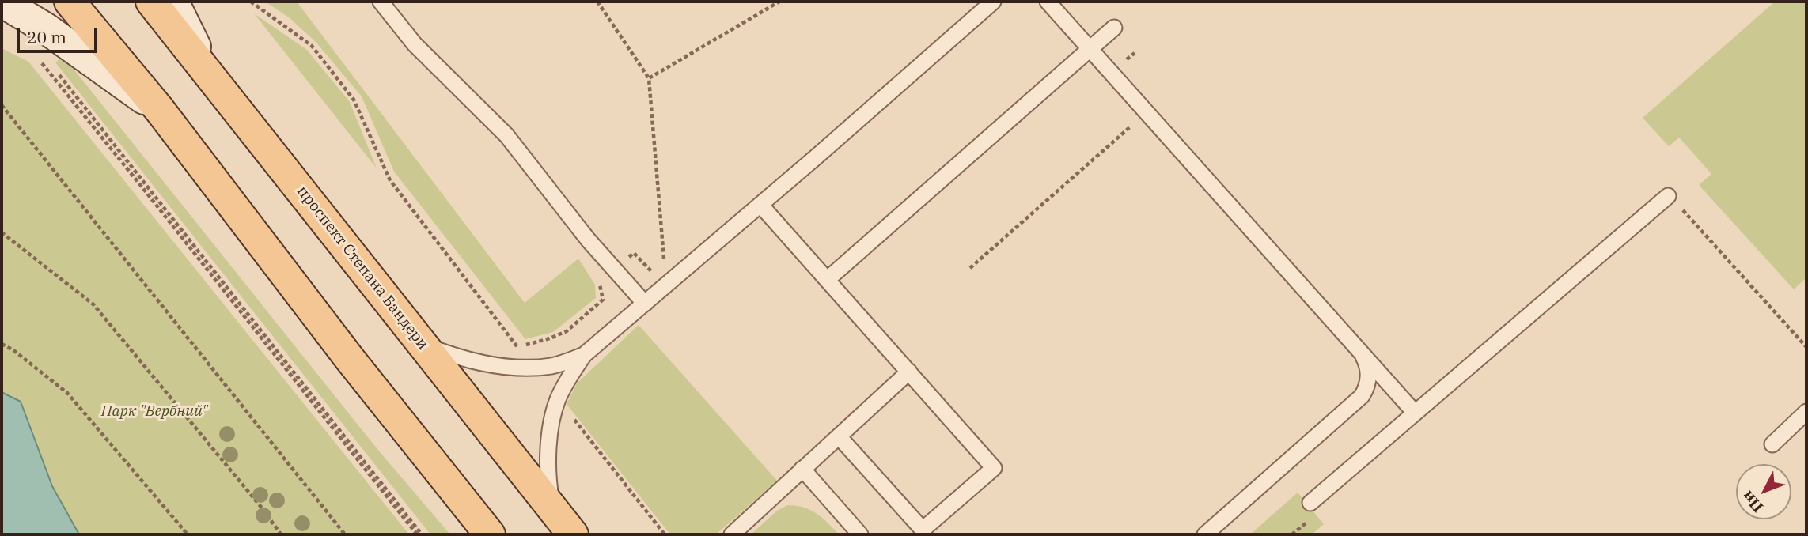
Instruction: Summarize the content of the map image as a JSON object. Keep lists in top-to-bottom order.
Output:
{
  "streets": {
    "main road": ["проспект Степана Бандери"]
  },
  "parks": ["Парк \"Вербний\""],
  "scale_bar": "20 m",
  "north": "bottom left"
}
